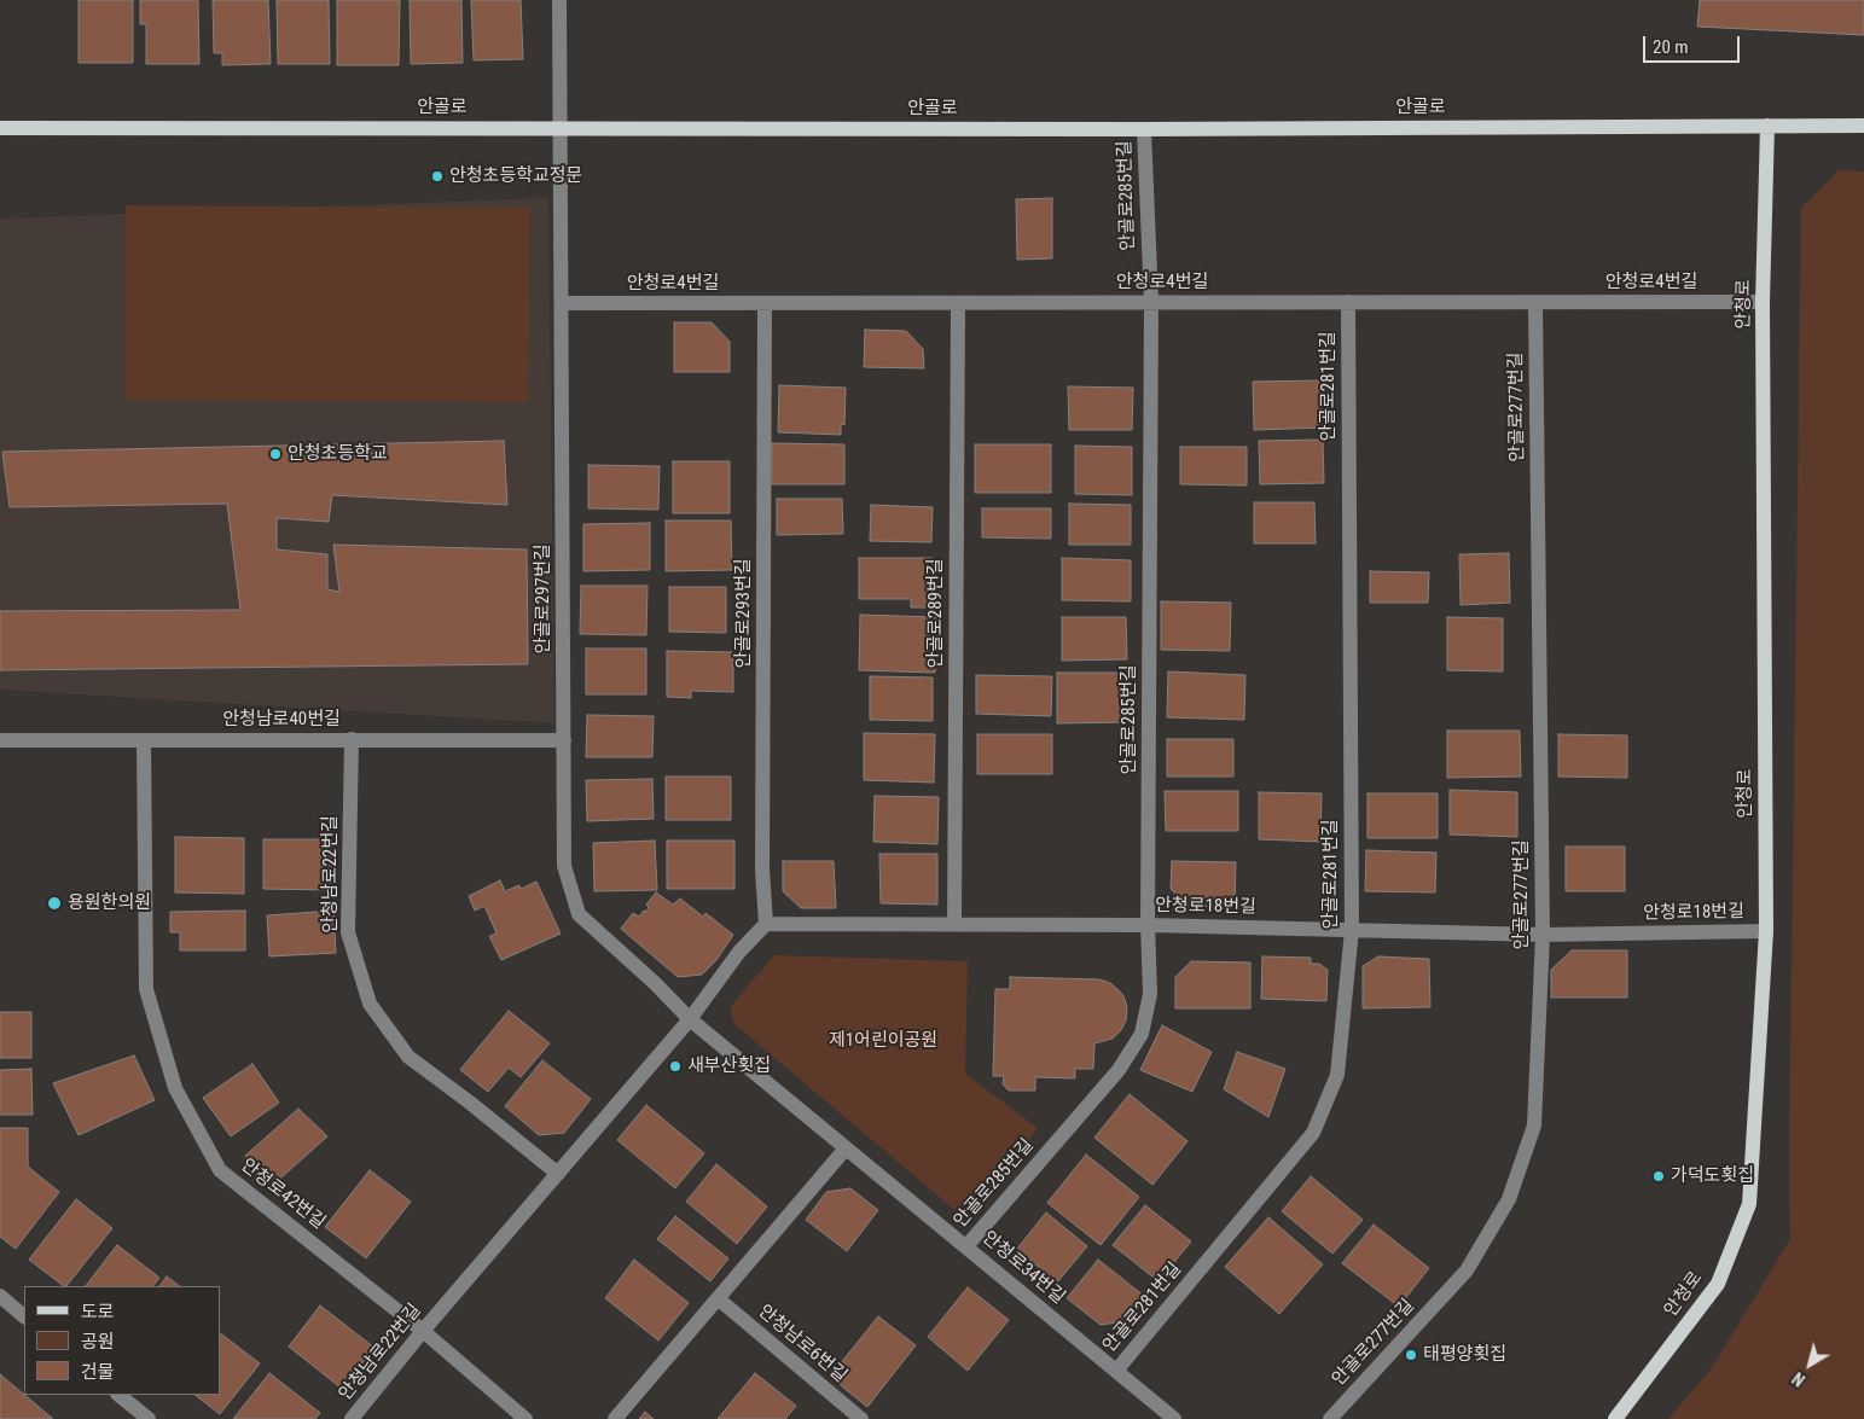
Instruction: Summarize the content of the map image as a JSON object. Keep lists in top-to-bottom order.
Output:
{
  "streets": {
    "main road": ["안골로", "안청로"],
    "street": [
      "안골로285번길",
      "안청로4번길",
      "안골로281번길",
      "안골로277번길",
      "안골로297번길",
      "안골로293번길",
      "안골로289번길",
      "안청남로40번길",
      "안청남로22번길",
      "안청로18번길",
      "안청로42번길",
      "안청로34번길",
      "안청남로6번길"
    ]
  },
  "crossings": [
    ["안골로", "안골로285번길"],
    ["안골로", "안청로"],
    ["안골로", "안골로297번길"],
    ["안골로285번길", "안청로4번길"],
    ["안골로285번길", "안청로18번길"],
    ["안골로285번길", "안청로34번길"],
    ["안청로4번길", "안청로"],
    ["안청로4번길", "안골로281번길"],
    ["안청로4번길", "안골로277번길"],
    ["안청로4번길", "안골로297번길"],
    ["안청로4번길", "안골로293번길"],
    ["안청로4번길", "안골로289번길"],
    ["안청로", "안청로18번길"],
    ["안골로281번길", "안청로18번길"],
    ["안골로281번길", "안청로34번길"],
    ["안골로277번길", "안청로18번길"],
    ["안골로297번길", "안청남로40번길"],
    ["안골로297번길", "안청남로22번길"],
    ["안골로297번길", "안청로34번길"],
    ["안골로293번길", "안청로18번길"],
    ["안골로289번길", "안청로18번길"],
    ["안청남로40번길", "안청남로22번길"],
    ["안청남로40번길", "안청로42번길"],
    ["안청남로22번길", "안청로42번길"],
    ["안청남로22번길", "안청로34번길"]
  ],
  "parks": ["제1어린이공원"],
  "places": [
    "안청초등학교정문",
    "안청초등학교",
    "용원한의원",
    "새부산횟집",
    "가덕도횟집",
    "태평양횟집"
  ],
  "legend": ["도로", "공원", "건물"],
  "scale_bar": "20 m",
  "north": "bottom left"
}
